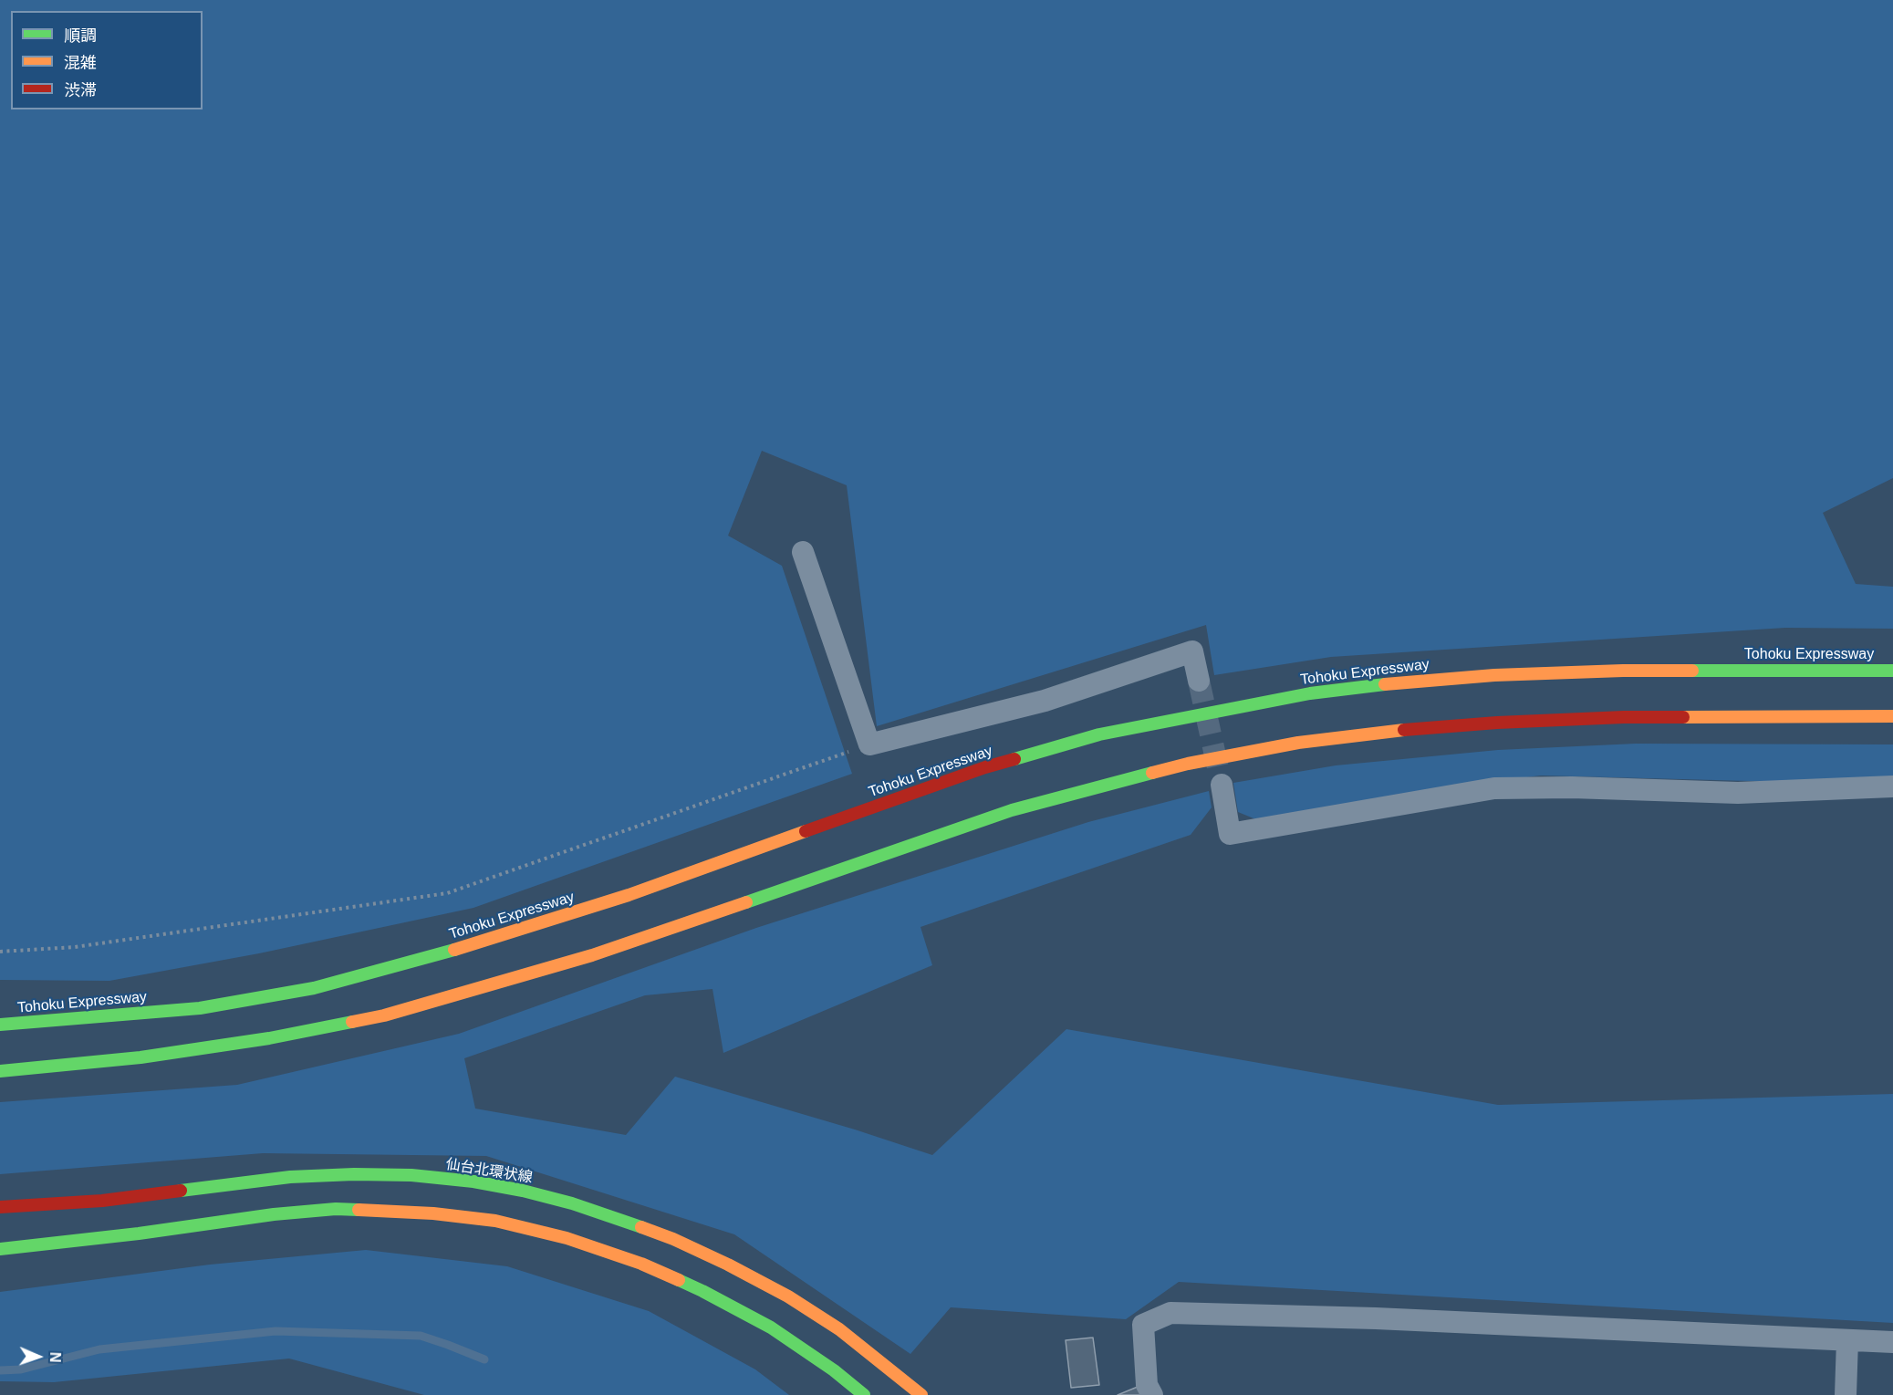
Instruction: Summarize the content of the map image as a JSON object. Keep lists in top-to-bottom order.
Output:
{
  "streets": {
    "main road": ["Tohoku Expressway", "仙台北環状線"]
  },
  "legend": ["順調", "混雑", "渋滞"],
  "north": "right"
}
